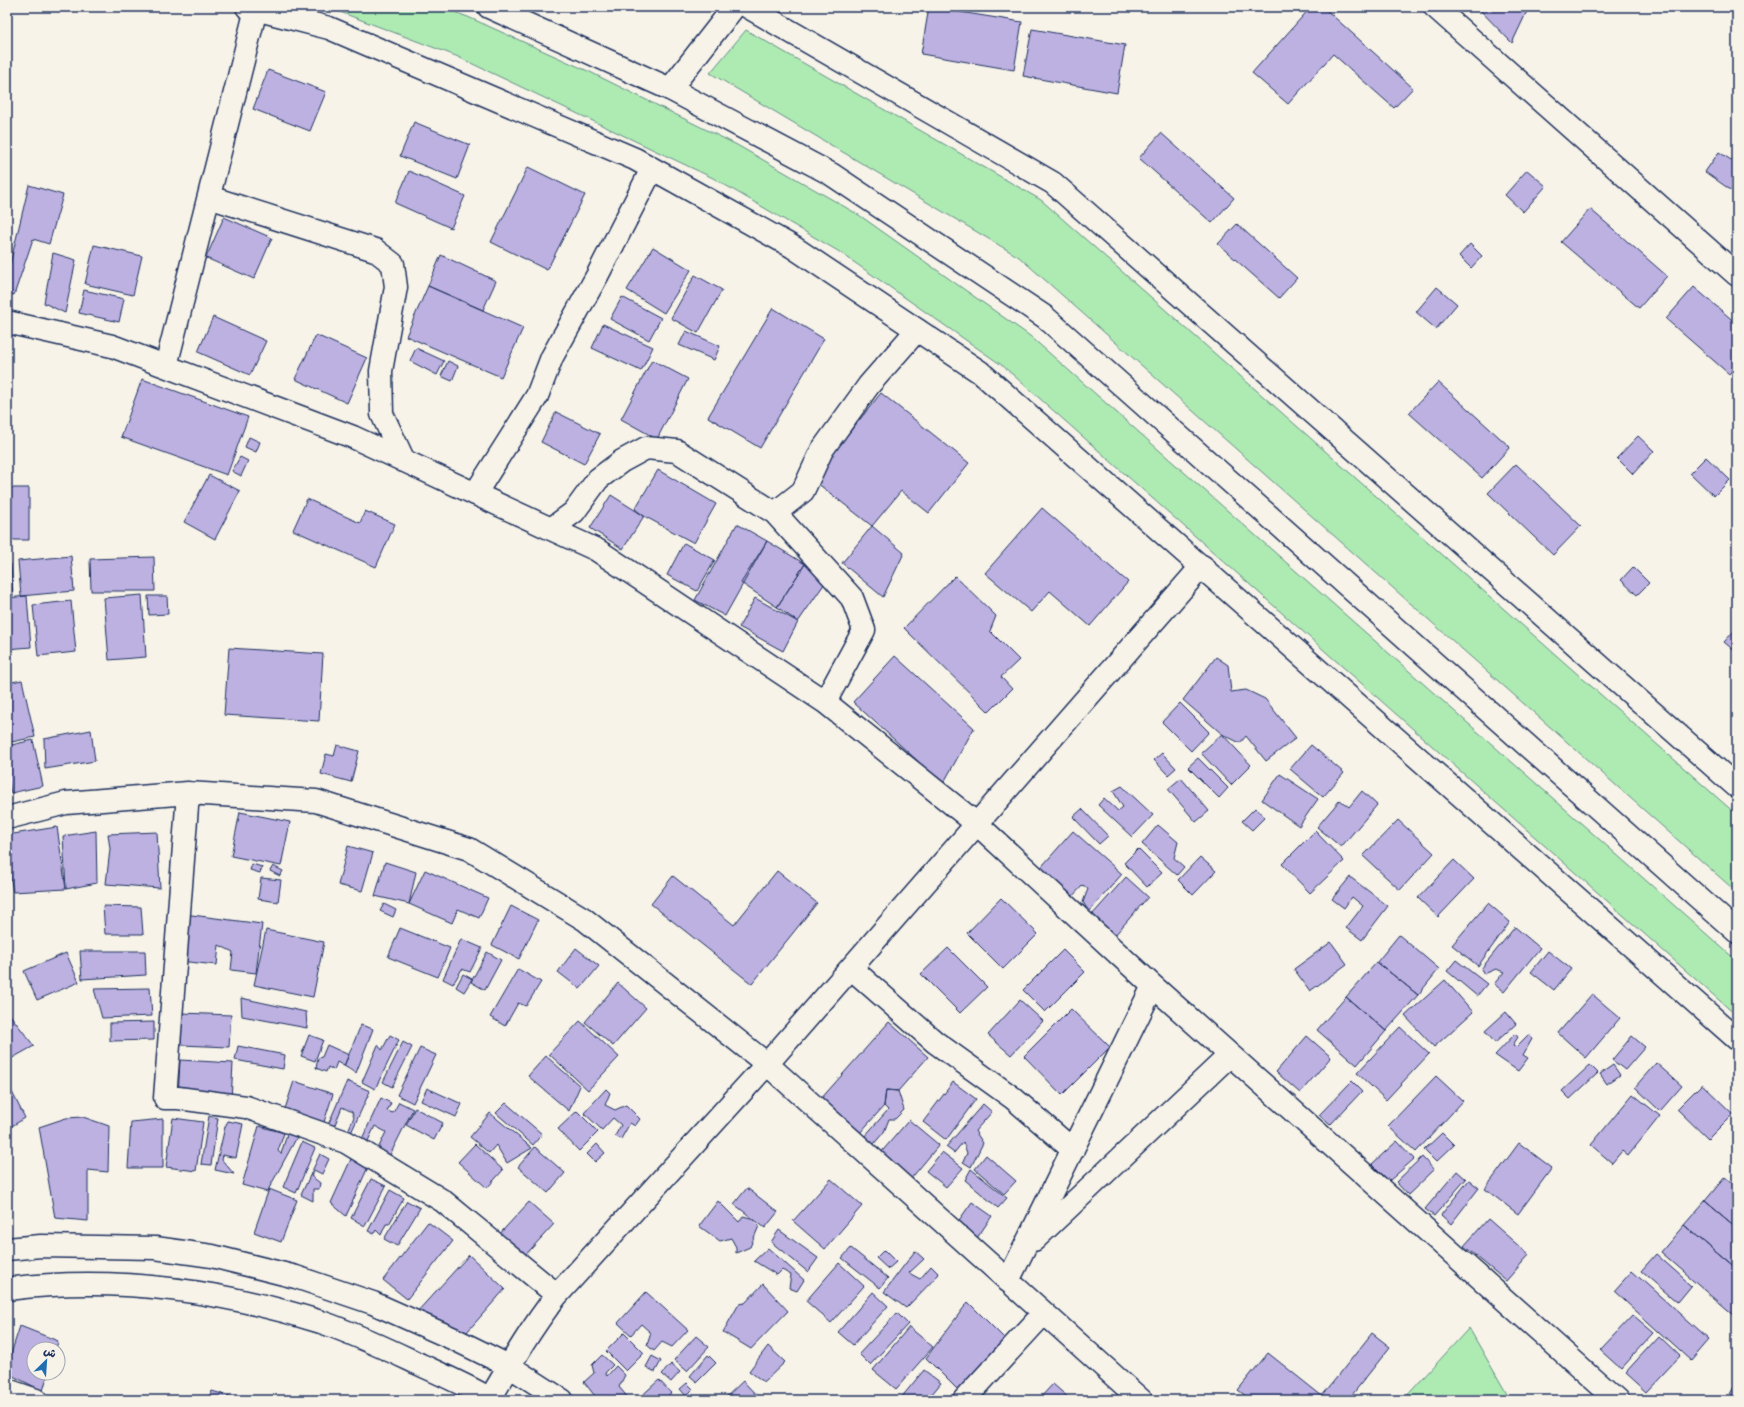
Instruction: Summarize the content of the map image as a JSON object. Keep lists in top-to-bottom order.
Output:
{
  "north": "top right"
}
